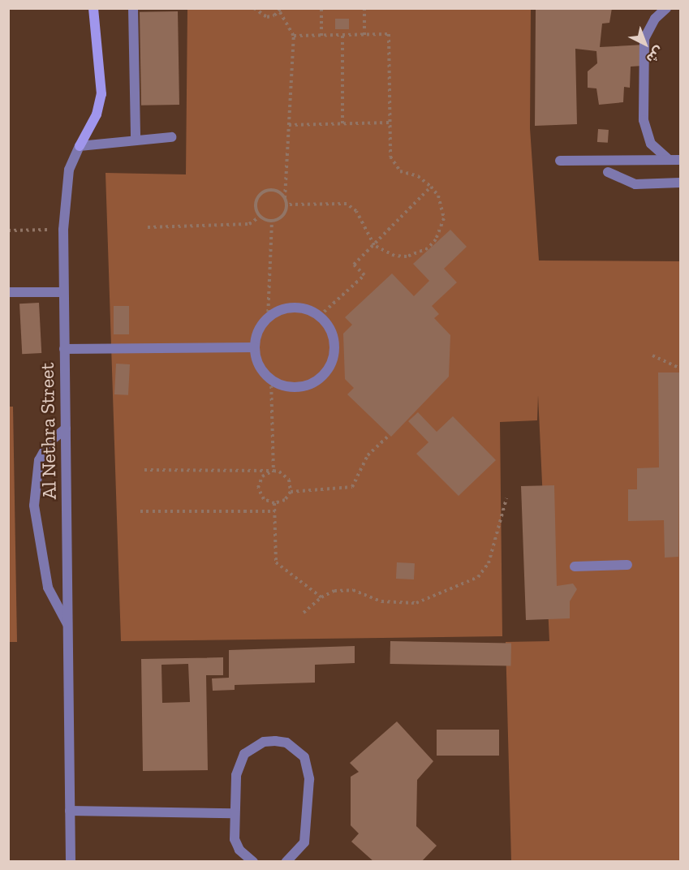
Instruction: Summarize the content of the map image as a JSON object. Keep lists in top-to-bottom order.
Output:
{
  "streets": {
    "street": ["Al Nethra Street"]
  },
  "north": "bottom right"
}
